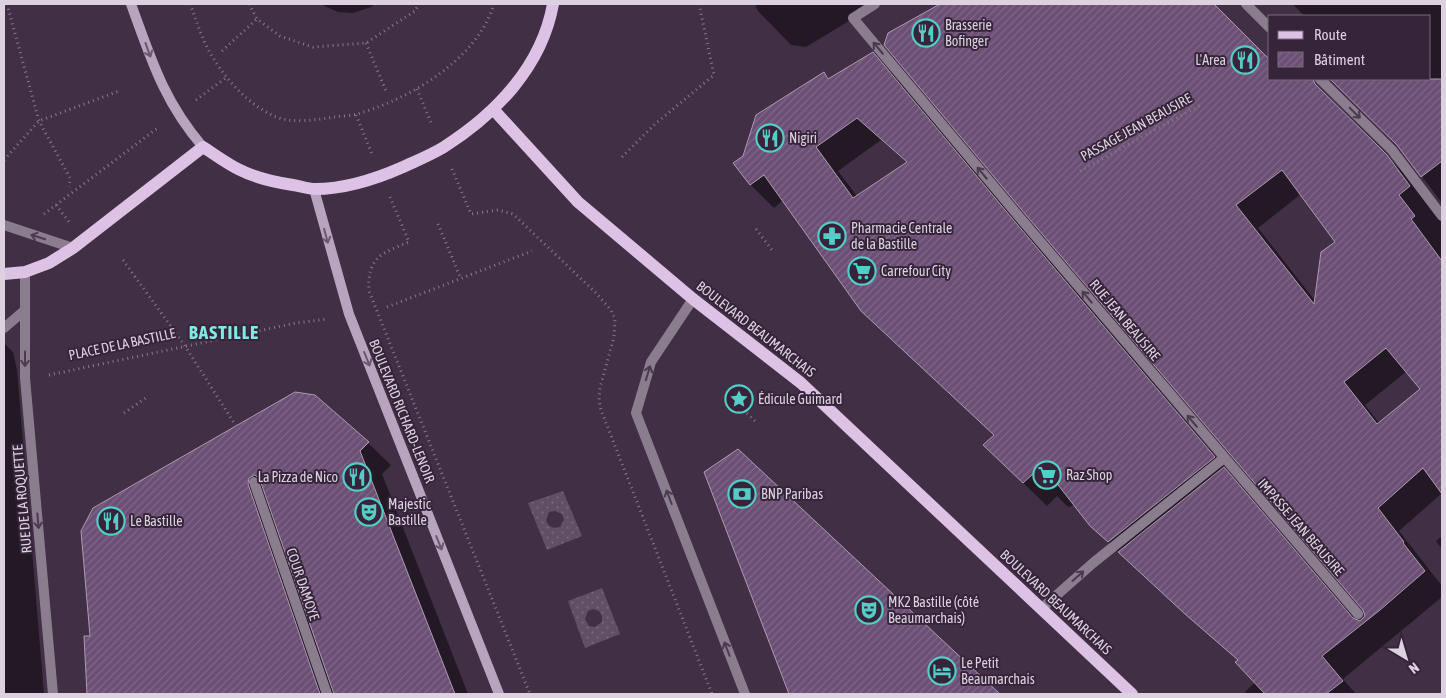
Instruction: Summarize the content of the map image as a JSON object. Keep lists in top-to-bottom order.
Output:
{
  "streets": {
    "main road": ["BOULEVARD BEAUMARCHAIS"],
    "street": [
      "RUE JEAN BEAUSIRE",
      "BOULEVARD RICHARD-LENOIR",
      "RUE DE LA ROQUETTE",
      "IMPASSE JEAN BEAUSIRE",
      "COUR DAMOYE"
    ],
    "path": ["PASSAGE JEAN BEAUSIRE", "PLACE DE LA BASTILLE"]
  },
  "crossings": [
    ["RUE JEAN BEAUSIRE", "IMPASSE JEAN BEAUSIRE"]
  ],
  "one_way": ["RUE JEAN BEAUSIRE", "BOULEVARD RICHARD-LENOIR", "RUE DE LA ROQUETTE"],
  "districts": ["BASTILLE"],
  "places": {
    "restaurant": [
      "Brasserie Bofinger",
      "L'Area",
      "Nigiri",
      "La Pizza de Nico",
      "Le Bastille"
    ],
    "pharmacy": ["Pharmacie Centrale de la Bastille"],
    "supermarket": ["Carrefour City", "Raz Shop"],
    "place": ["Édicule Guimard"],
    "bank": ["BNP Paribas"],
    "theatre": ["Majestic Bastille", "MK2 Bastille (côté Beaumarchais)"],
    "hotel": ["Le Petit Beaumarchais"]
  },
  "legend": ["Route", "Bâtiment"],
  "north": "bottom right"
}
